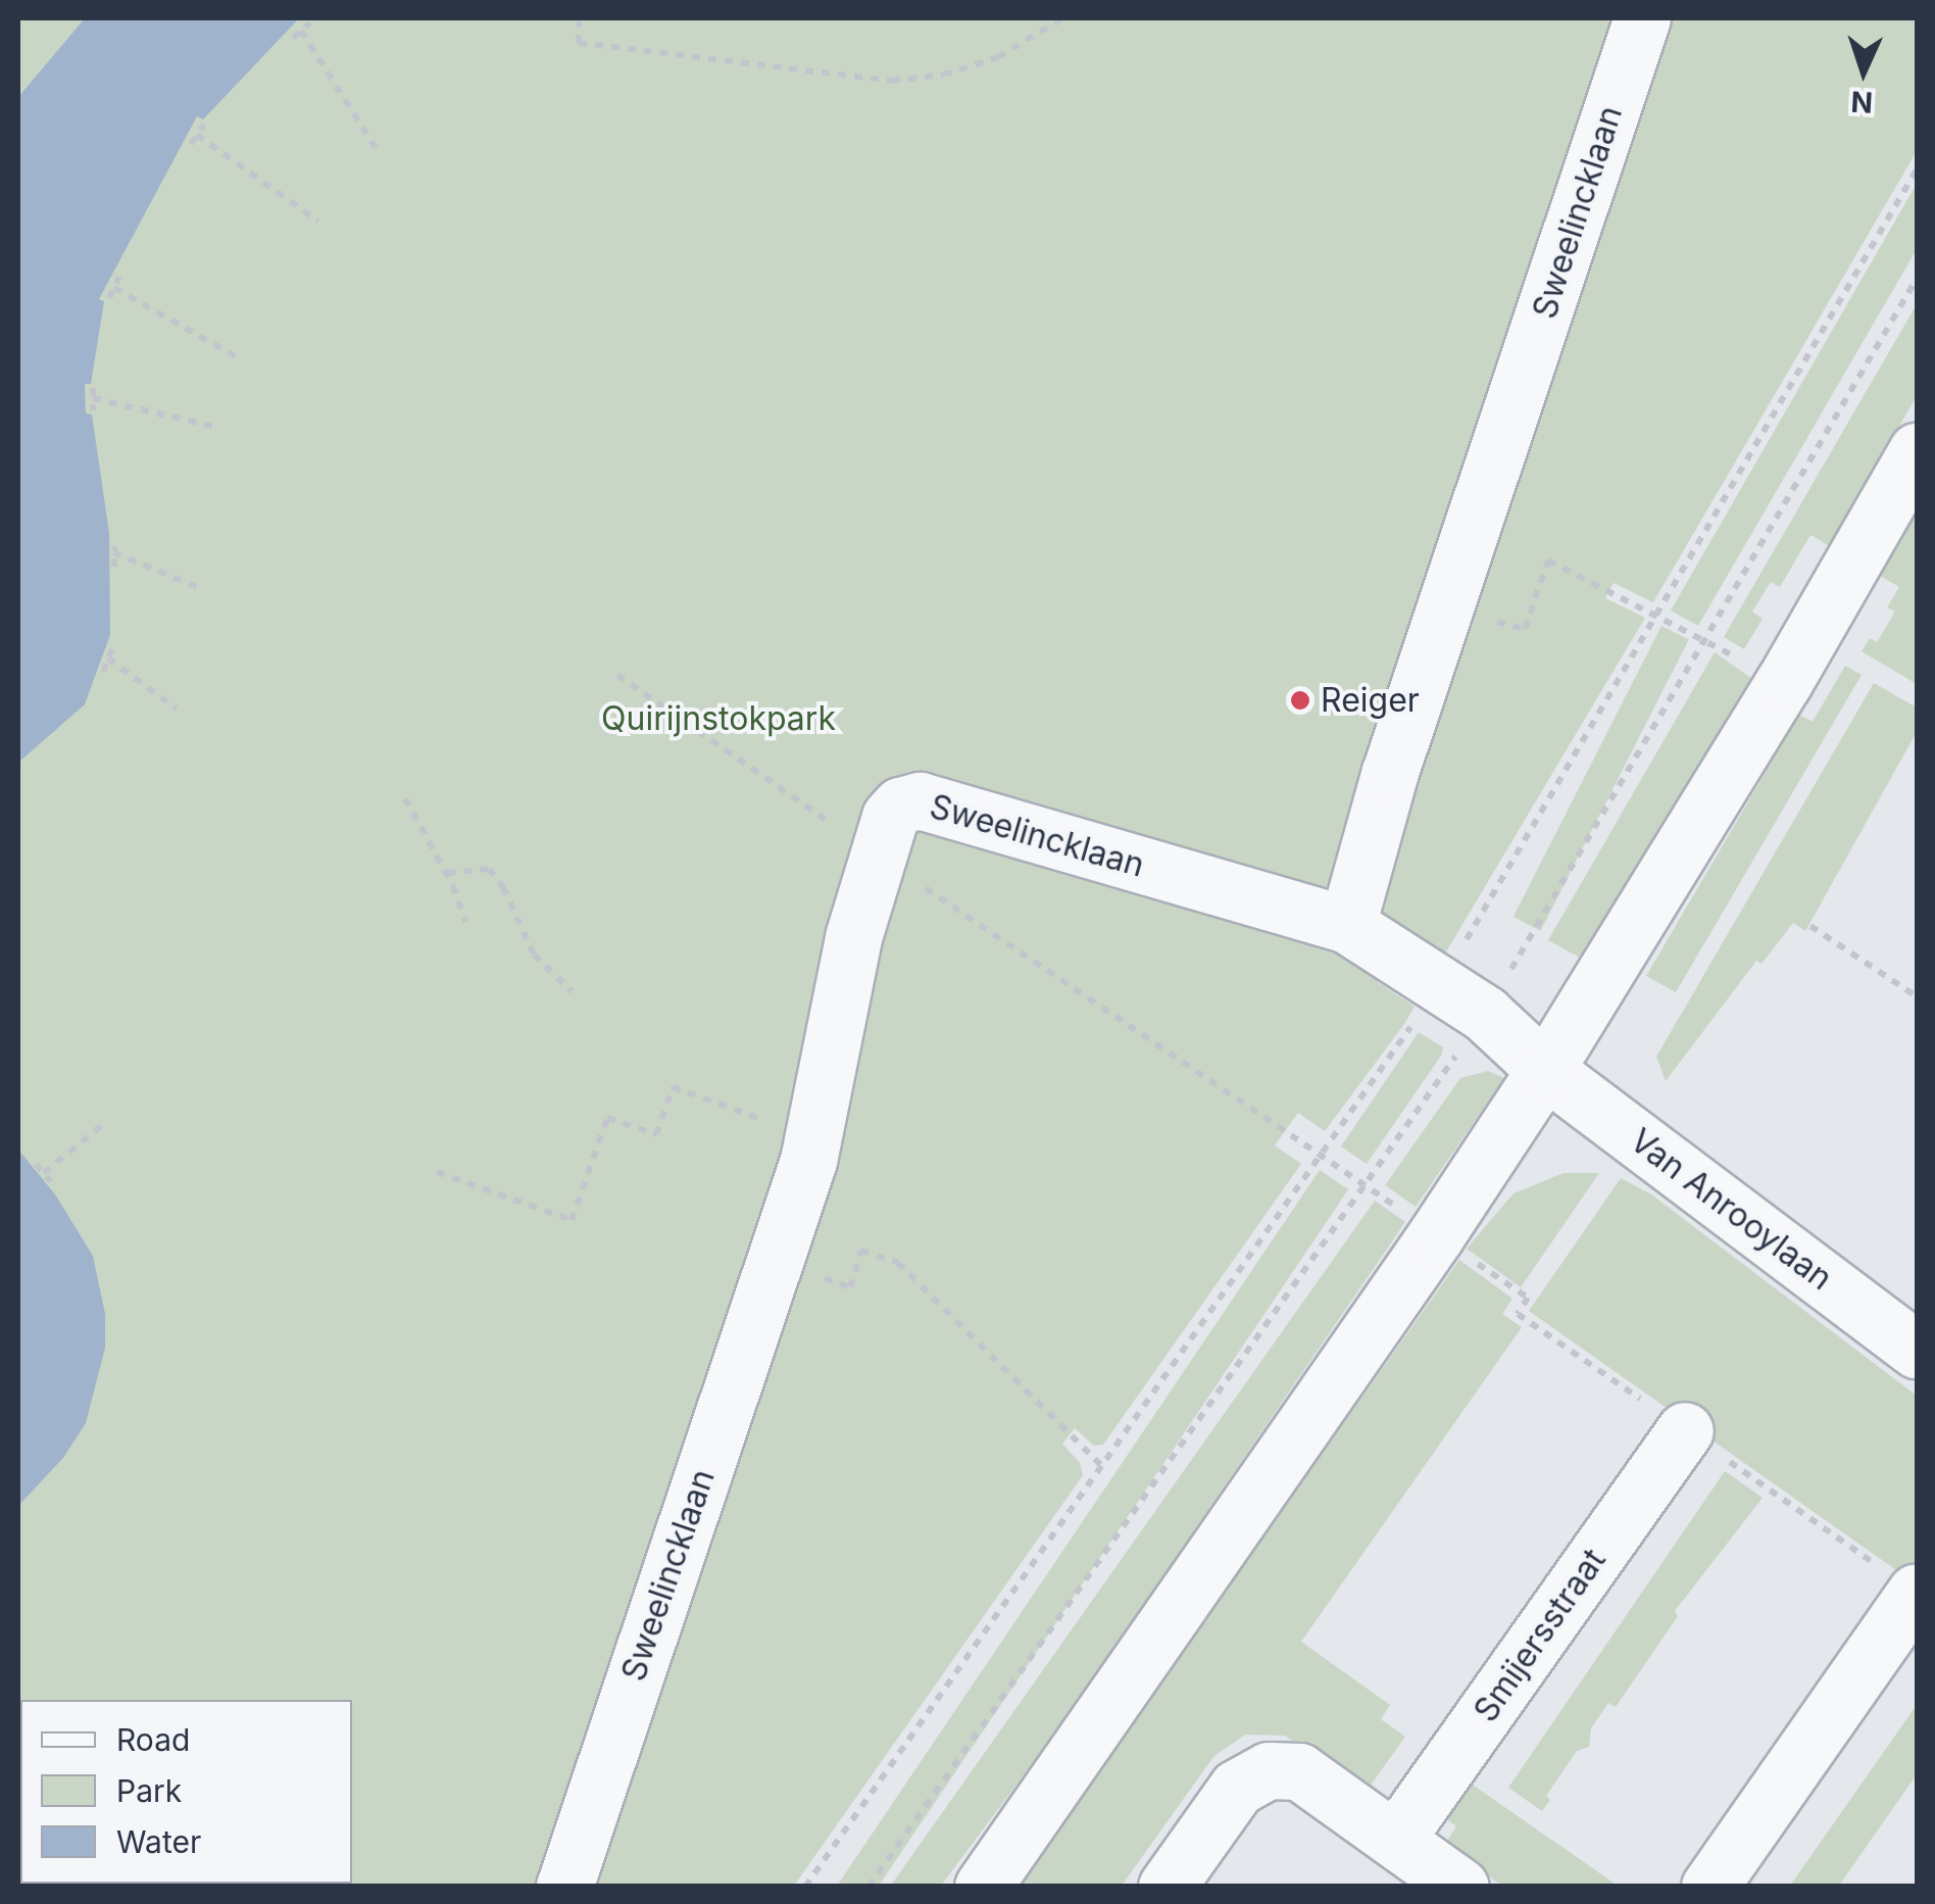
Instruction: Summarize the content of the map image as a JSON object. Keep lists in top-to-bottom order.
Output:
{
  "streets": {
    "street": ["Sweelincklaan", "Van Anrooylaan", "Smijersstraat"]
  },
  "parks": ["Quirijnstokpark"],
  "places": ["Reiger"],
  "legend": ["Road", "Park", "Water"],
  "north": "bottom"
}
